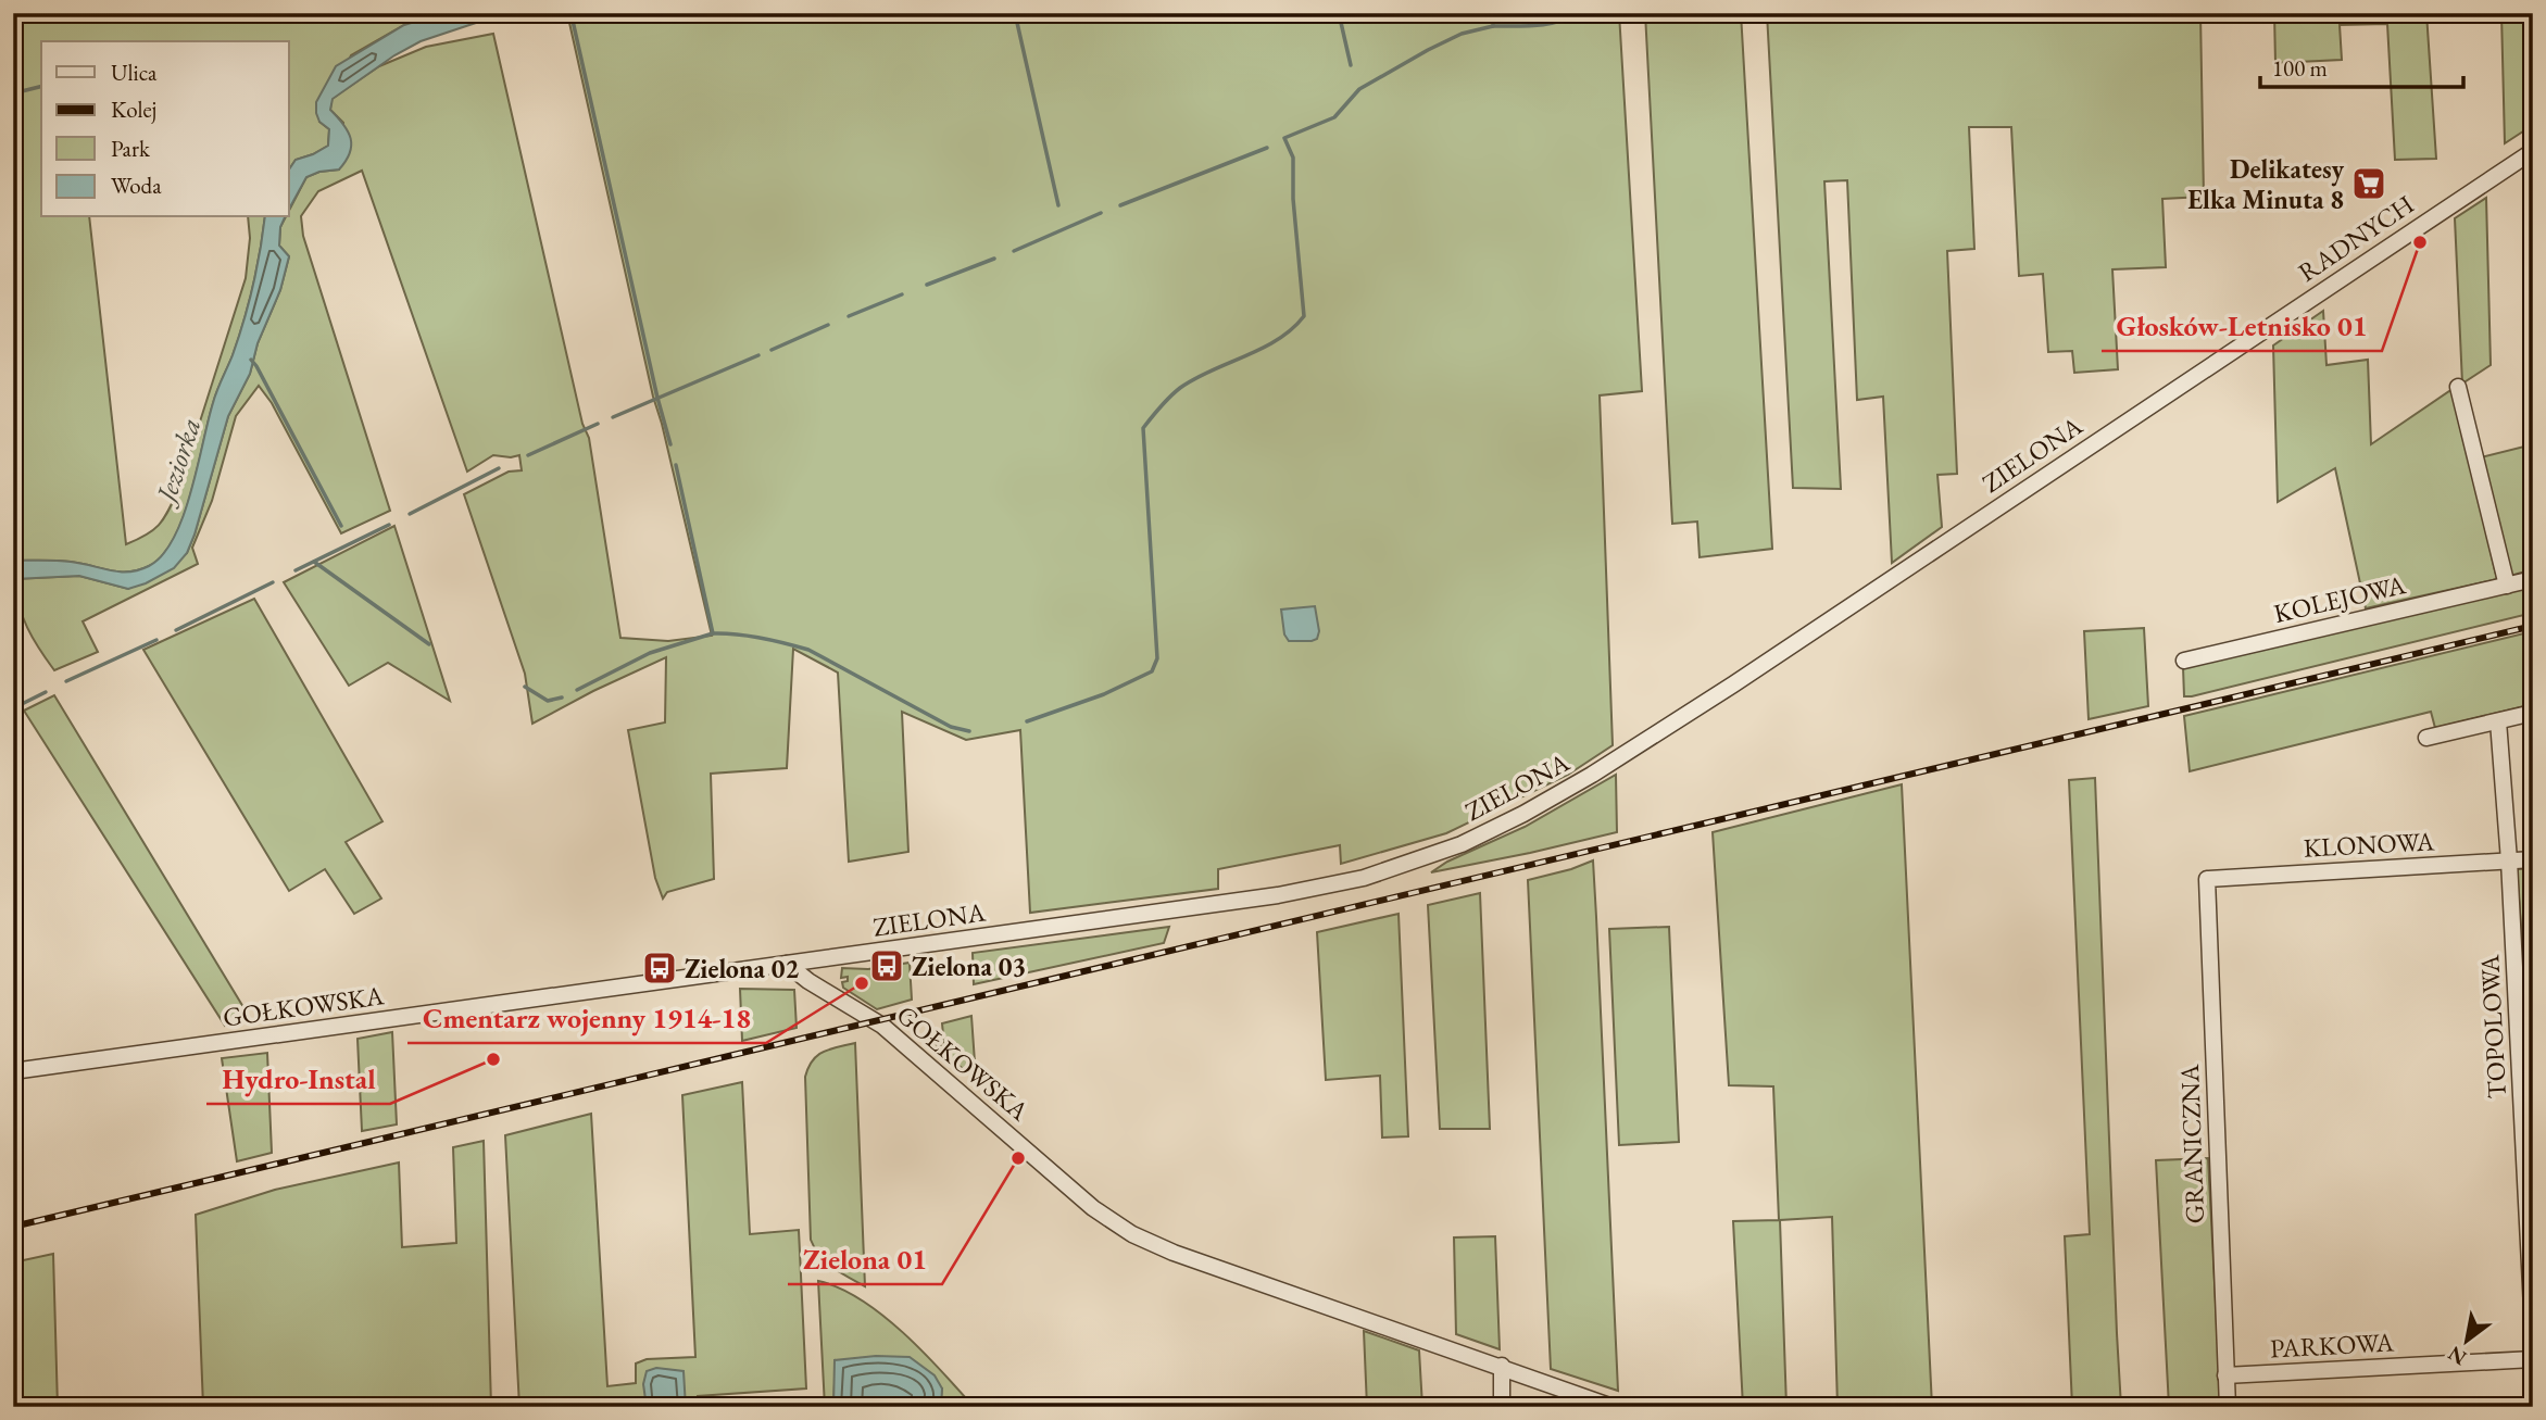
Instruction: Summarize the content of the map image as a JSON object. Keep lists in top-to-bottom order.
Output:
{
  "streets": {
    "street": [
      "RADNYCH",
      "ZIELONA",
      "KOLEJOWA",
      "KLONOWA",
      "GOŁKOWSKA",
      "TOPOLOWA",
      "GRANICZNA",
      "PARKOWA"
    ]
  },
  "crossings": [
    ["RADNYCH", "ZIELONA"],
    ["ZIELONA", "GOŁKOWSKA"],
    ["KLONOWA", "TOPOLOWA"],
    ["KLONOWA", "GRANICZNA"],
    ["GRANICZNA", "PARKOWA"]
  ],
  "water": ["Jeziorka"],
  "places": {
    "supermarket": ["Delikatesy Elka Minuta 8"],
    "other": [
      "Głosków-Letnisko 01",
      "Cmentarz wojenny 1914-18",
      "Hydro-Instal",
      "Zielona 01"
    ],
    "bus stop": ["Zielona 03", "Zielona 02"]
  },
  "legend": [
    "Ulica",
    "Kolej",
    "Park",
    "Woda"
  ],
  "scale_bar": "100 m",
  "north": "bottom left"
}
